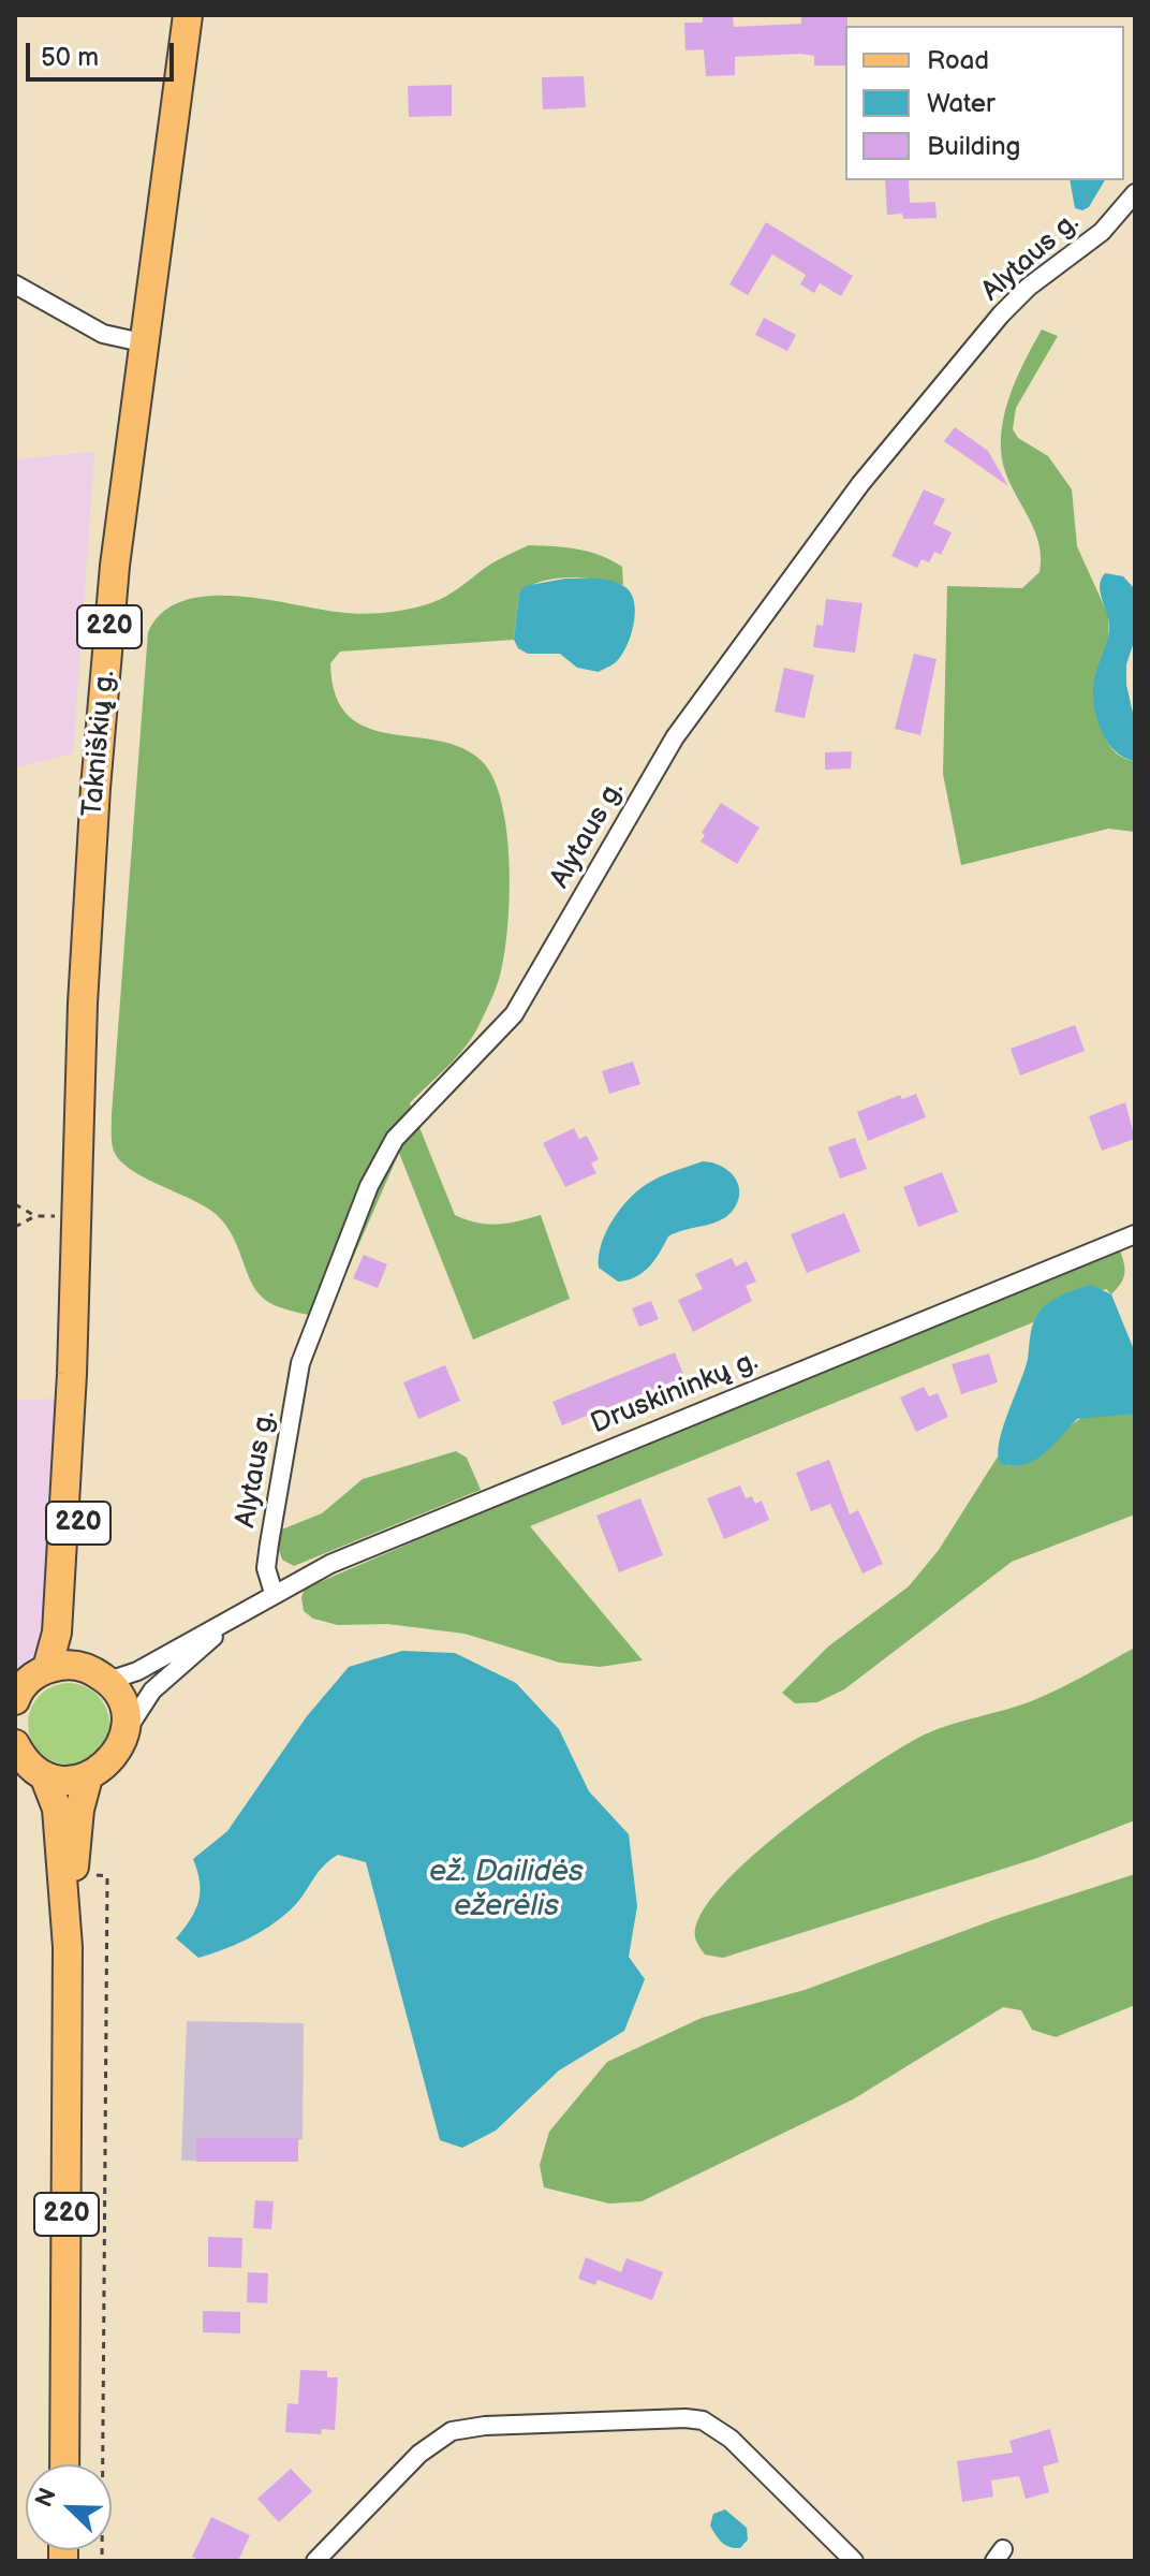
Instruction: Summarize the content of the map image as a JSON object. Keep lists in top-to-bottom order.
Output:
{
  "streets": {
    "main road": ["220", "Takniškių g."],
    "street": ["Alytaus g.", "Druskininkų g."]
  },
  "crossings": [
    ["Alytaus g.", "Druskininkų g."],
    ["220", "Takniškių g."]
  ],
  "water": ["ež. Dailidės ežerėlis"],
  "legend": ["Road", "Water", "Building"],
  "scale_bar": "50 m",
  "north": "top left"
}
